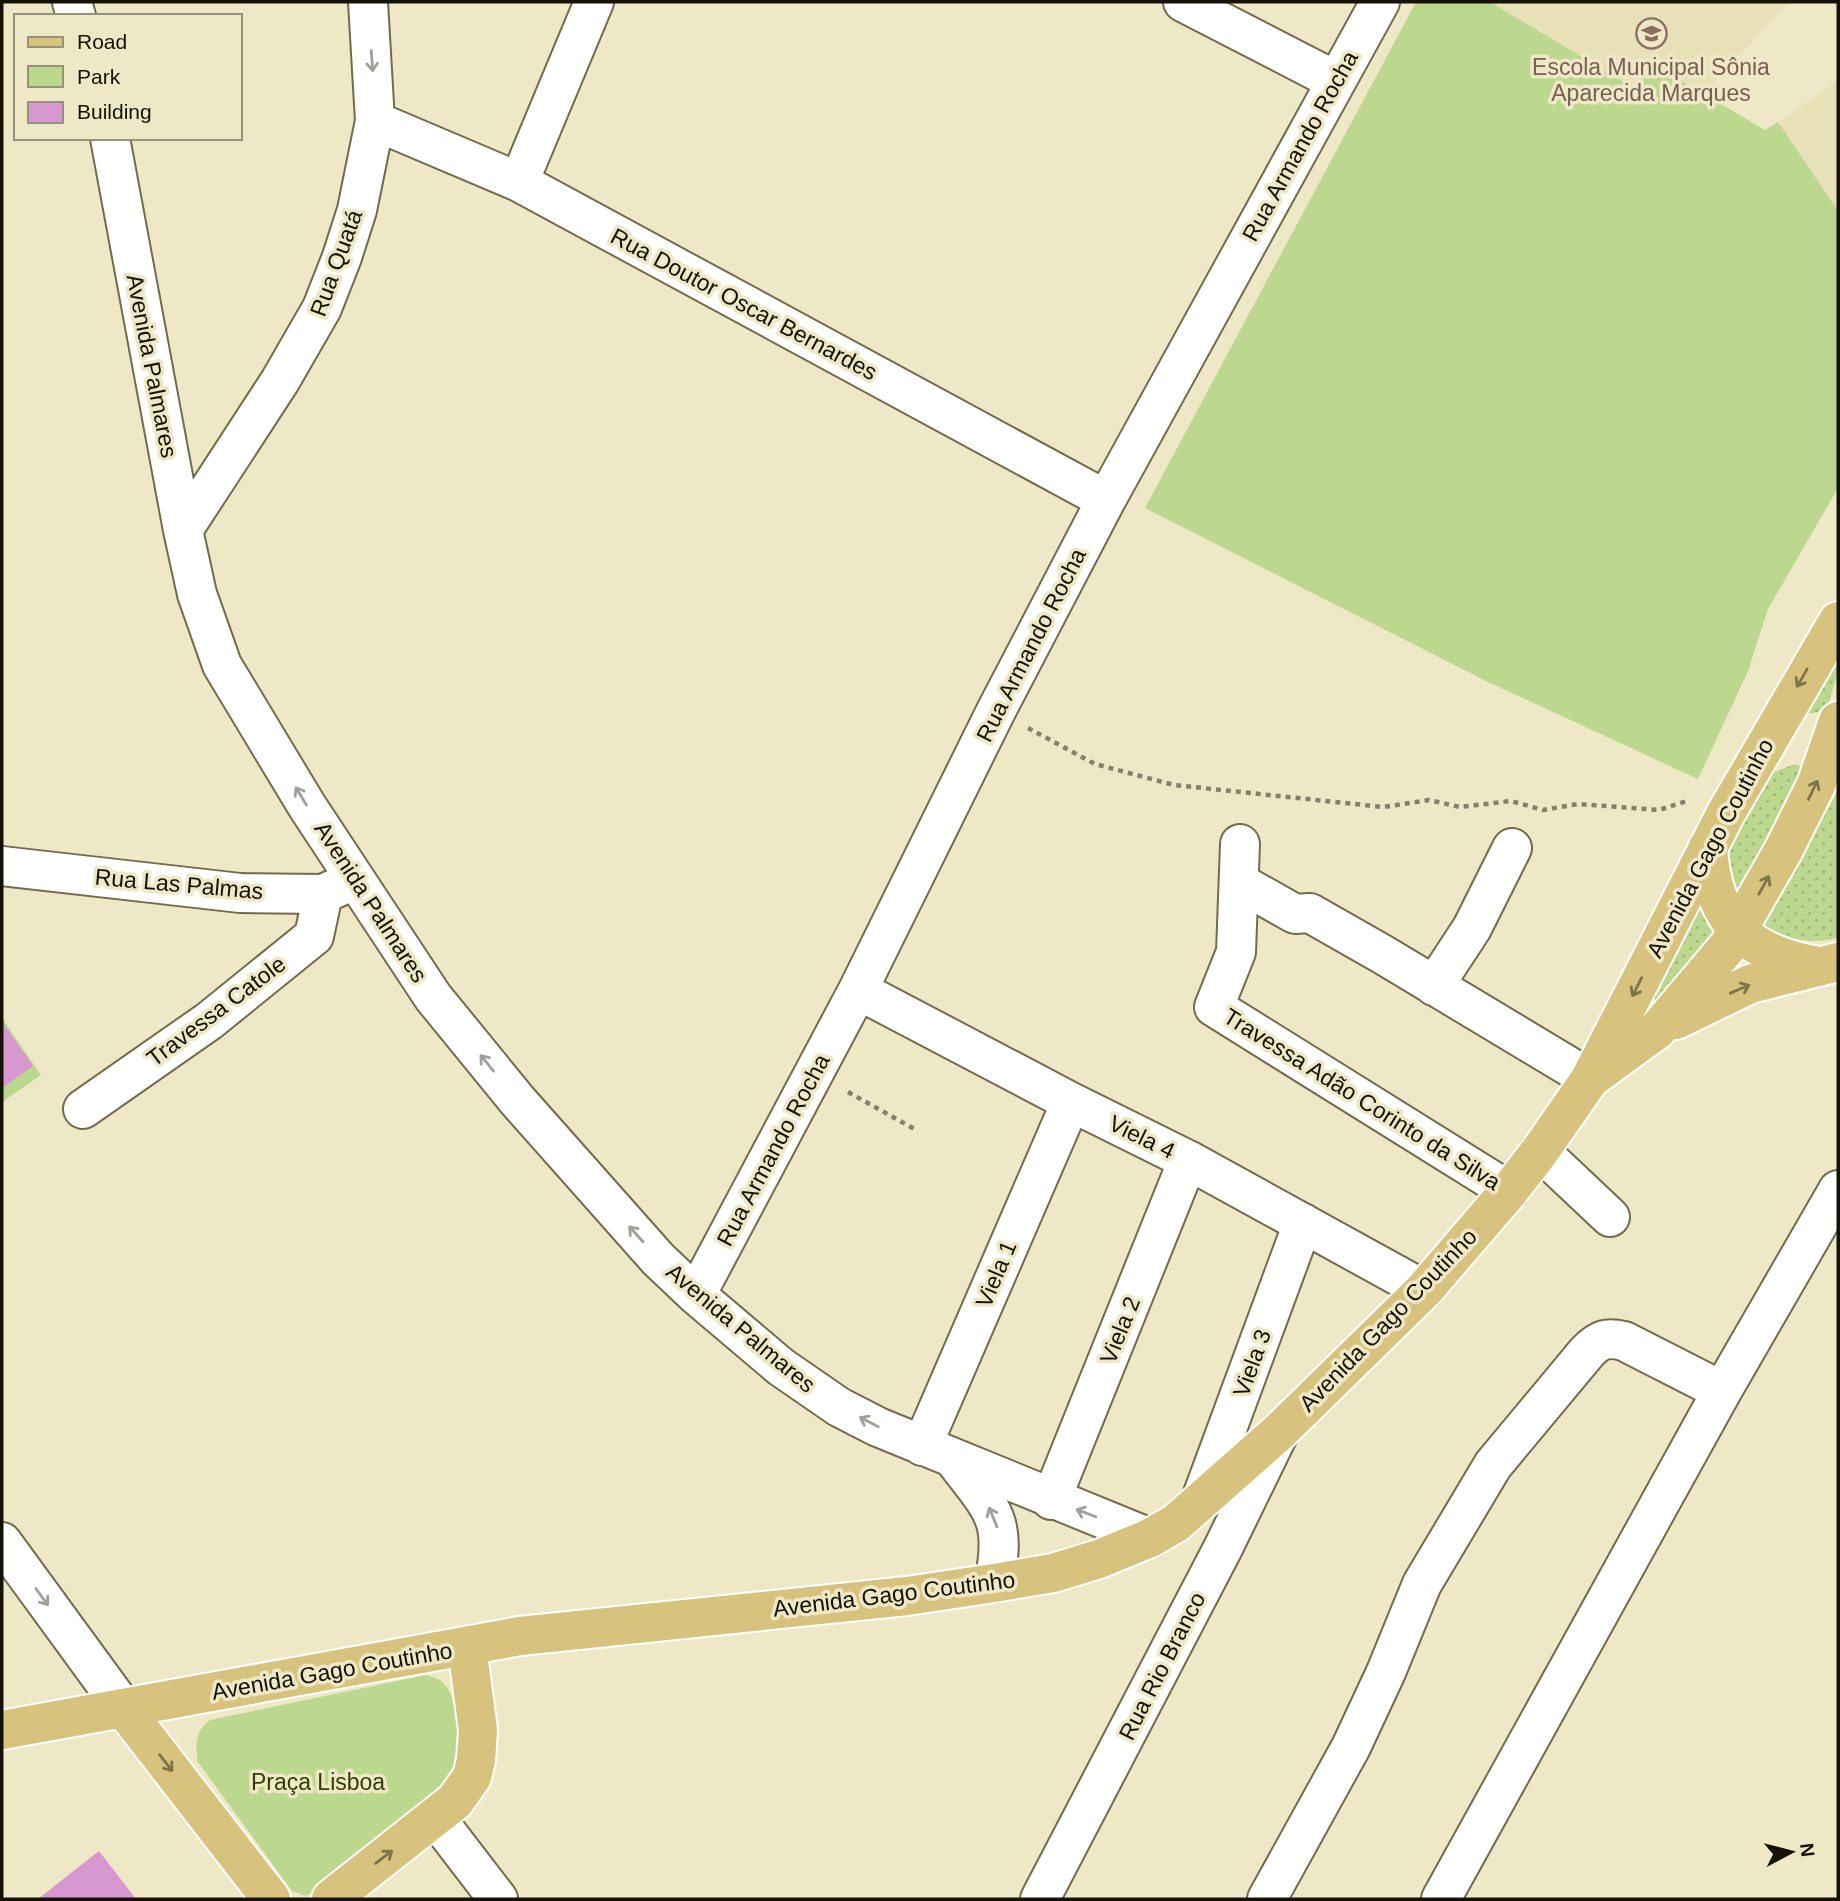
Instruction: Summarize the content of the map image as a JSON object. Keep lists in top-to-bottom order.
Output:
{
  "streets": {
    "main road": ["Avenida Gago Coutinho"],
    "street": [
      "Rua Armando Rocha",
      "Rua Quatá",
      "Rua Doutor Oscar Bernardes",
      "Avenida Palmares",
      "Rua Las Palmas",
      "Travessa Catole",
      "Travessa Adão Corinto da Silva",
      "Viela 4",
      "Viela 1",
      "Viela 2",
      "Viela 3",
      "Rua Rio Branco"
    ]
  },
  "crossings": [
    ["Rua Armando Rocha", "Rua Doutor Oscar Bernardes"],
    ["Rua Armando Rocha", "Avenida Palmares"],
    ["Rua Armando Rocha", "Viela 4"],
    ["Rua Quatá", "Rua Doutor Oscar Bernardes"],
    ["Rua Quatá", "Avenida Palmares"],
    ["Avenida Palmares", "Avenida Gago Coutinho"],
    ["Avenida Palmares", "Rua Las Palmas"],
    ["Avenida Palmares", "Travessa Catole"],
    ["Avenida Palmares", "Viela 1"],
    ["Avenida Palmares", "Viela 2"],
    ["Avenida Gago Coutinho", "Travessa Adão Corinto da Silva"],
    ["Avenida Gago Coutinho", "Viela 4"],
    ["Avenida Gago Coutinho", "Viela 3"],
    ["Avenida Gago Coutinho", "Rua Rio Branco"],
    ["Rua Las Palmas", "Travessa Catole"],
    ["Viela 4", "Viela 1"],
    ["Viela 4", "Viela 2"],
    ["Viela 4", "Viela 3"]
  ],
  "one_way": ["Avenida Palmares"],
  "parks": ["Praça Lisboa"],
  "places": {
    "school or university": ["Escola Municipal Sônia Aparecida Marques"]
  },
  "legend": ["Road", "Park", "Building"],
  "north": "right"
}
